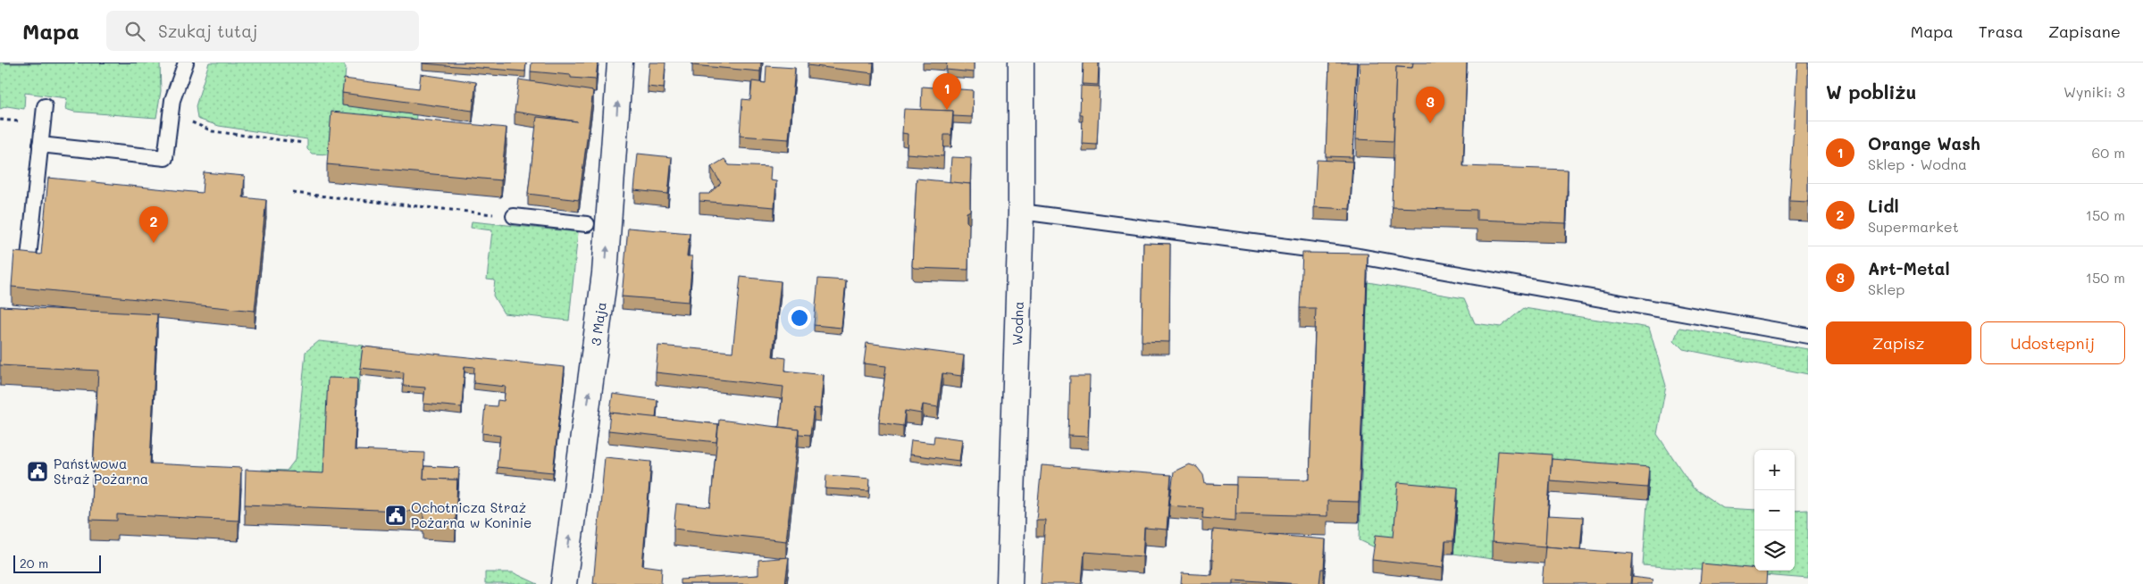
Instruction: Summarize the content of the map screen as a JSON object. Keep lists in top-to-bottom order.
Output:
{
  "streets": {
    "street": ["Wodna", "3 Maja"]
  },
  "one_way": ["3 Maja"],
  "places": {
    "public building": ["Państwowa Straż Pożarna", "Ochotnicza Straż Pożarna w Koninie"]
  },
  "scale_bar": "20 m",
  "page": {
    "header": "Mapa",
    "search": "Szukaj tutaj",
    "nav": ["Mapa", "Trasa", "Zapisane"],
    "heading": ["W pobliżu", "Wyniki: 3"],
    "pins": ["1", "3", "2"],
    "list": [
      {
        "mark": "1",
        "name": "Orange Wash",
        "note": "Sklep · Wodna",
        "value": "60 m"
      },
      {
        "mark": "2",
        "name": "Lidl",
        "note": "Supermarket",
        "value": "150 m"
      },
      {
        "mark": "3",
        "name": "Art-Metal",
        "note": "Sklep",
        "value": "150 m"
      }
    ],
    "buttons": ["Zapisz", "Udostępnij"],
    "map_buttons": ["+", "−"],
    "scale": "20 m"
  }
}
